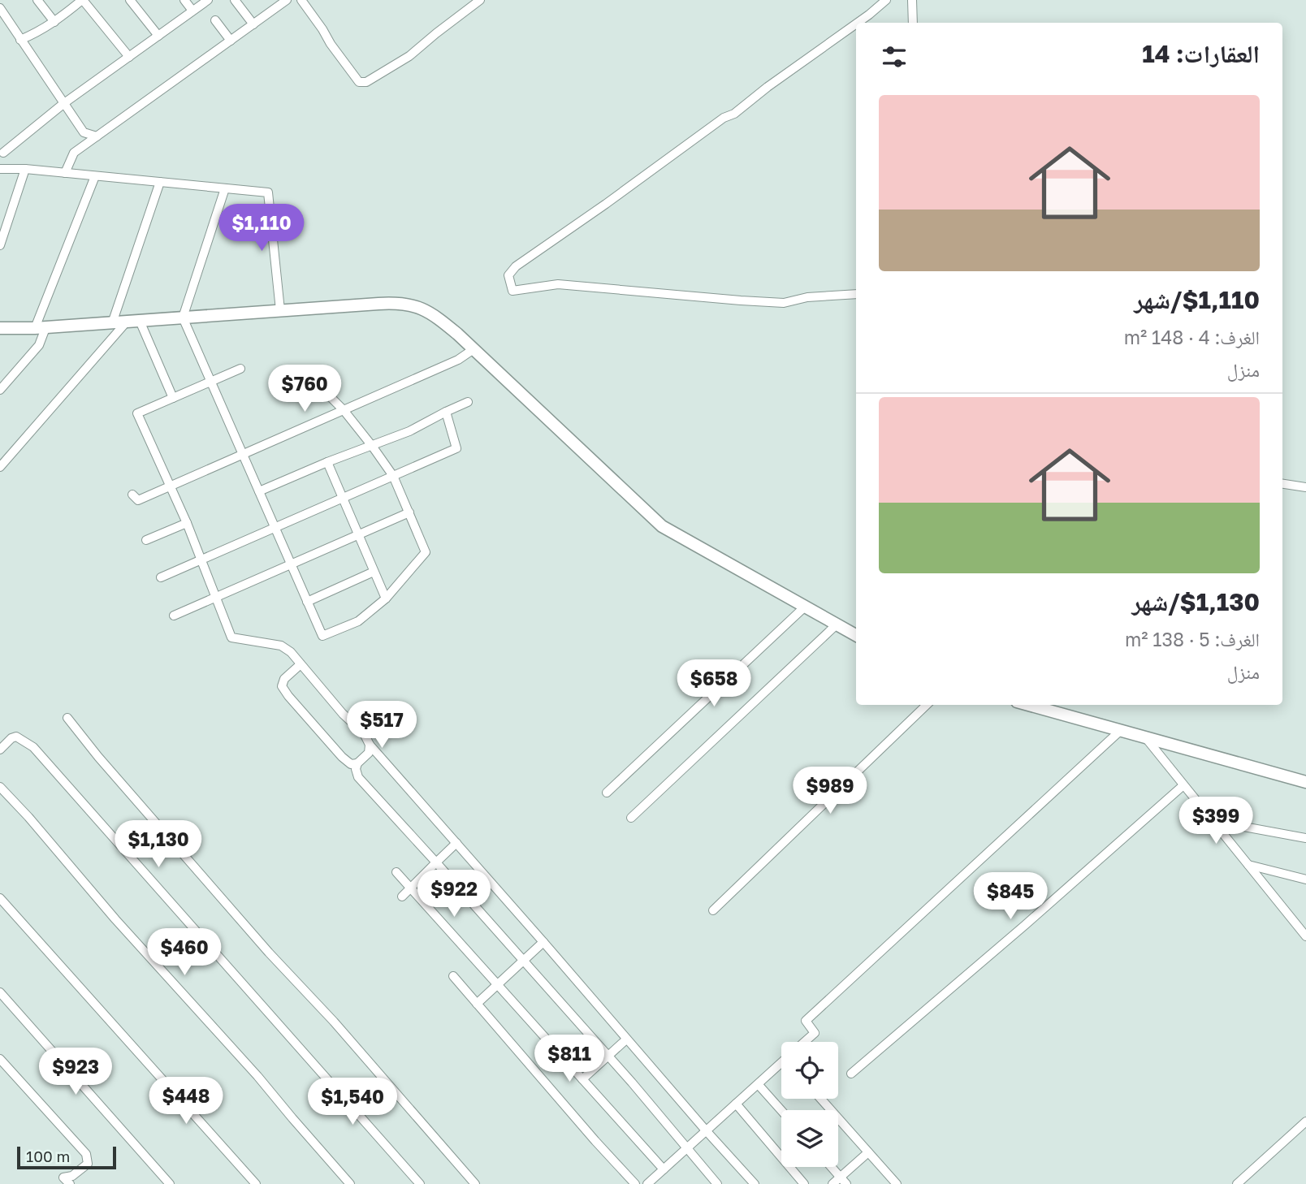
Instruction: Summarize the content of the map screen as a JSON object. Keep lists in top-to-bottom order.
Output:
{
  "scale_bar": "100 m",
  "page": {
    "heading": "العقارات: 14",
    "list": [
      {
        "name": "$1,110/شهر",
        "note": "الغرف: 4 · 148 m² · منزل"
      },
      {
        "name": "$1,130/شهر",
        "note": "الغرف: 5 · 138 m² · منزل"
      }
    ],
    "price": [
      "$1,110",
      "$760",
      "$658",
      "$517",
      "$989",
      "$399",
      "$1,130",
      "$922",
      "$845",
      "$460",
      "$811",
      "$923",
      "$448",
      "$1,540"
    ],
    "scale": "100 m"
  }
}
